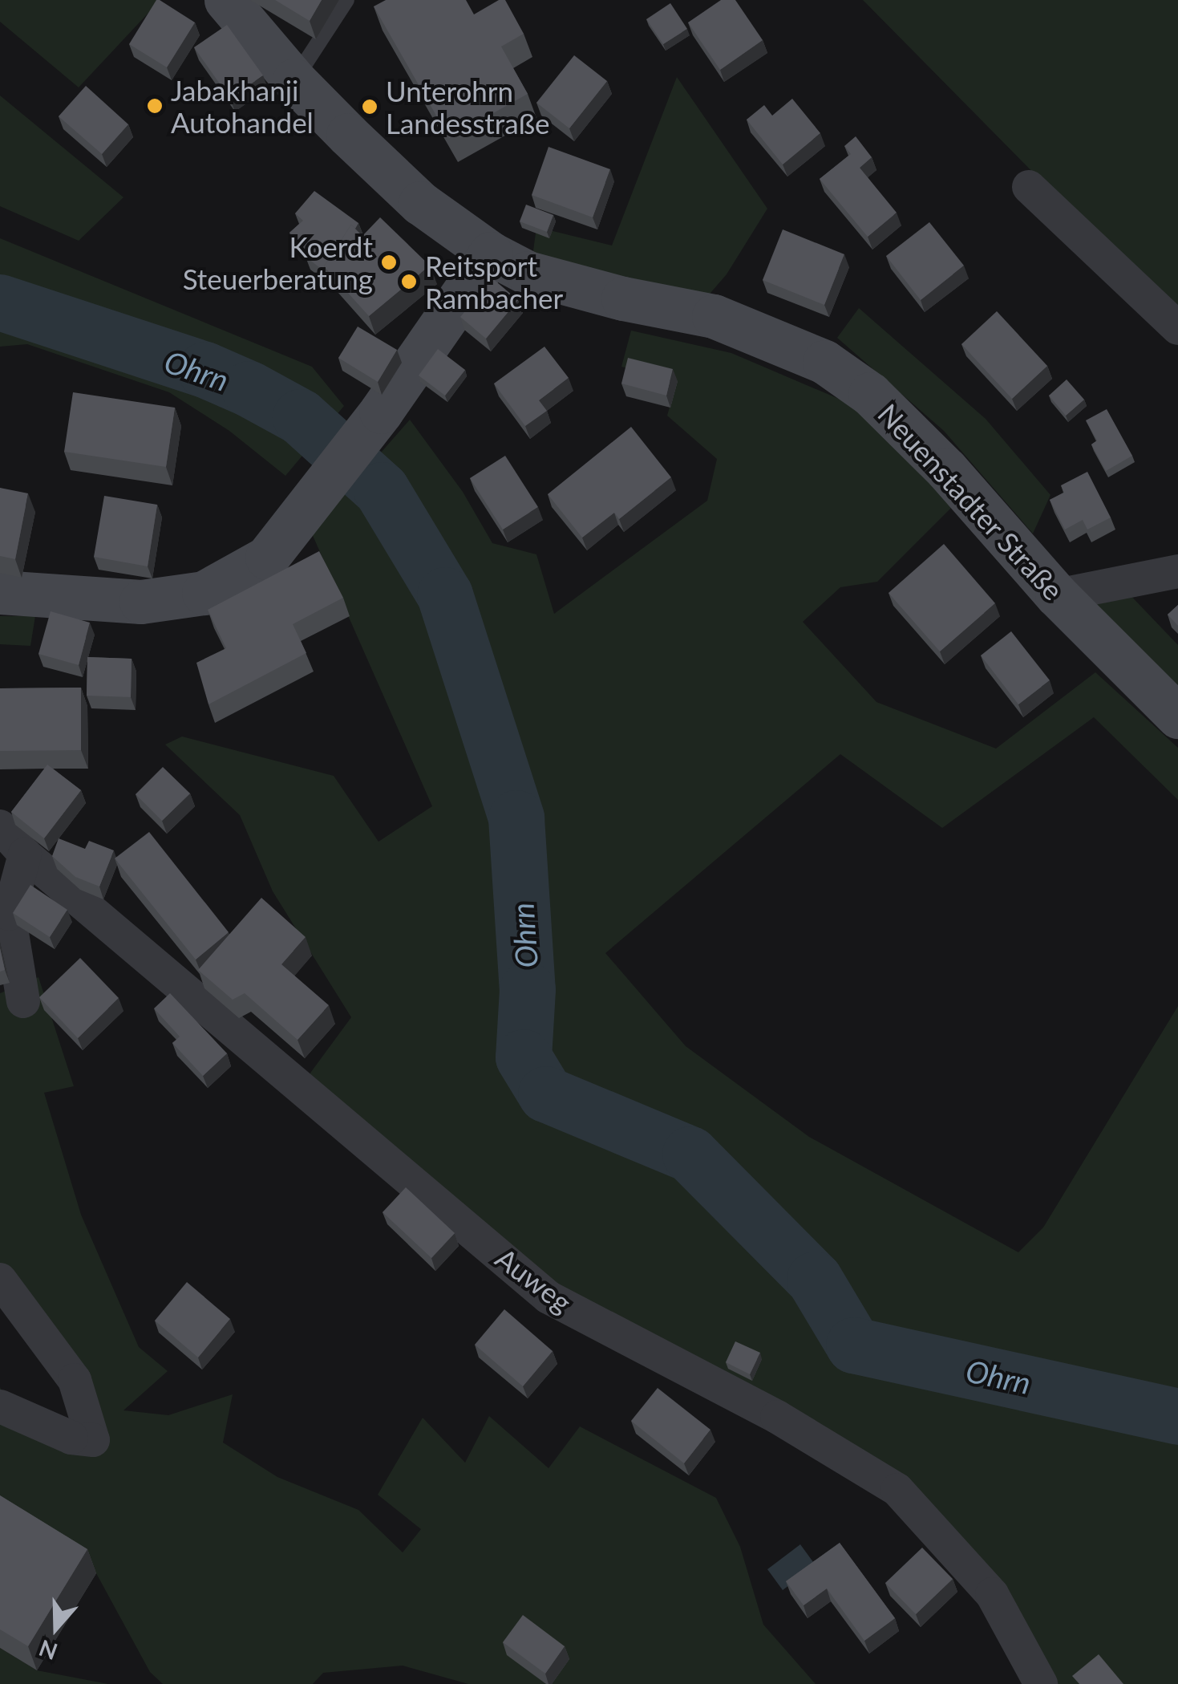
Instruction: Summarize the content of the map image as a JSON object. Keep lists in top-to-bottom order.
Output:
{
  "streets": {
    "main road": ["Neuenstadter Straße"],
    "street": ["Auweg"]
  },
  "water": ["Ohrn"],
  "places": [
    "Jabakhanji Autohandel",
    "Unterohrn Landesstraße",
    "Koerdt Steuerberatung",
    "Reitsport Rambacher"
  ],
  "north": "bottom"
}
